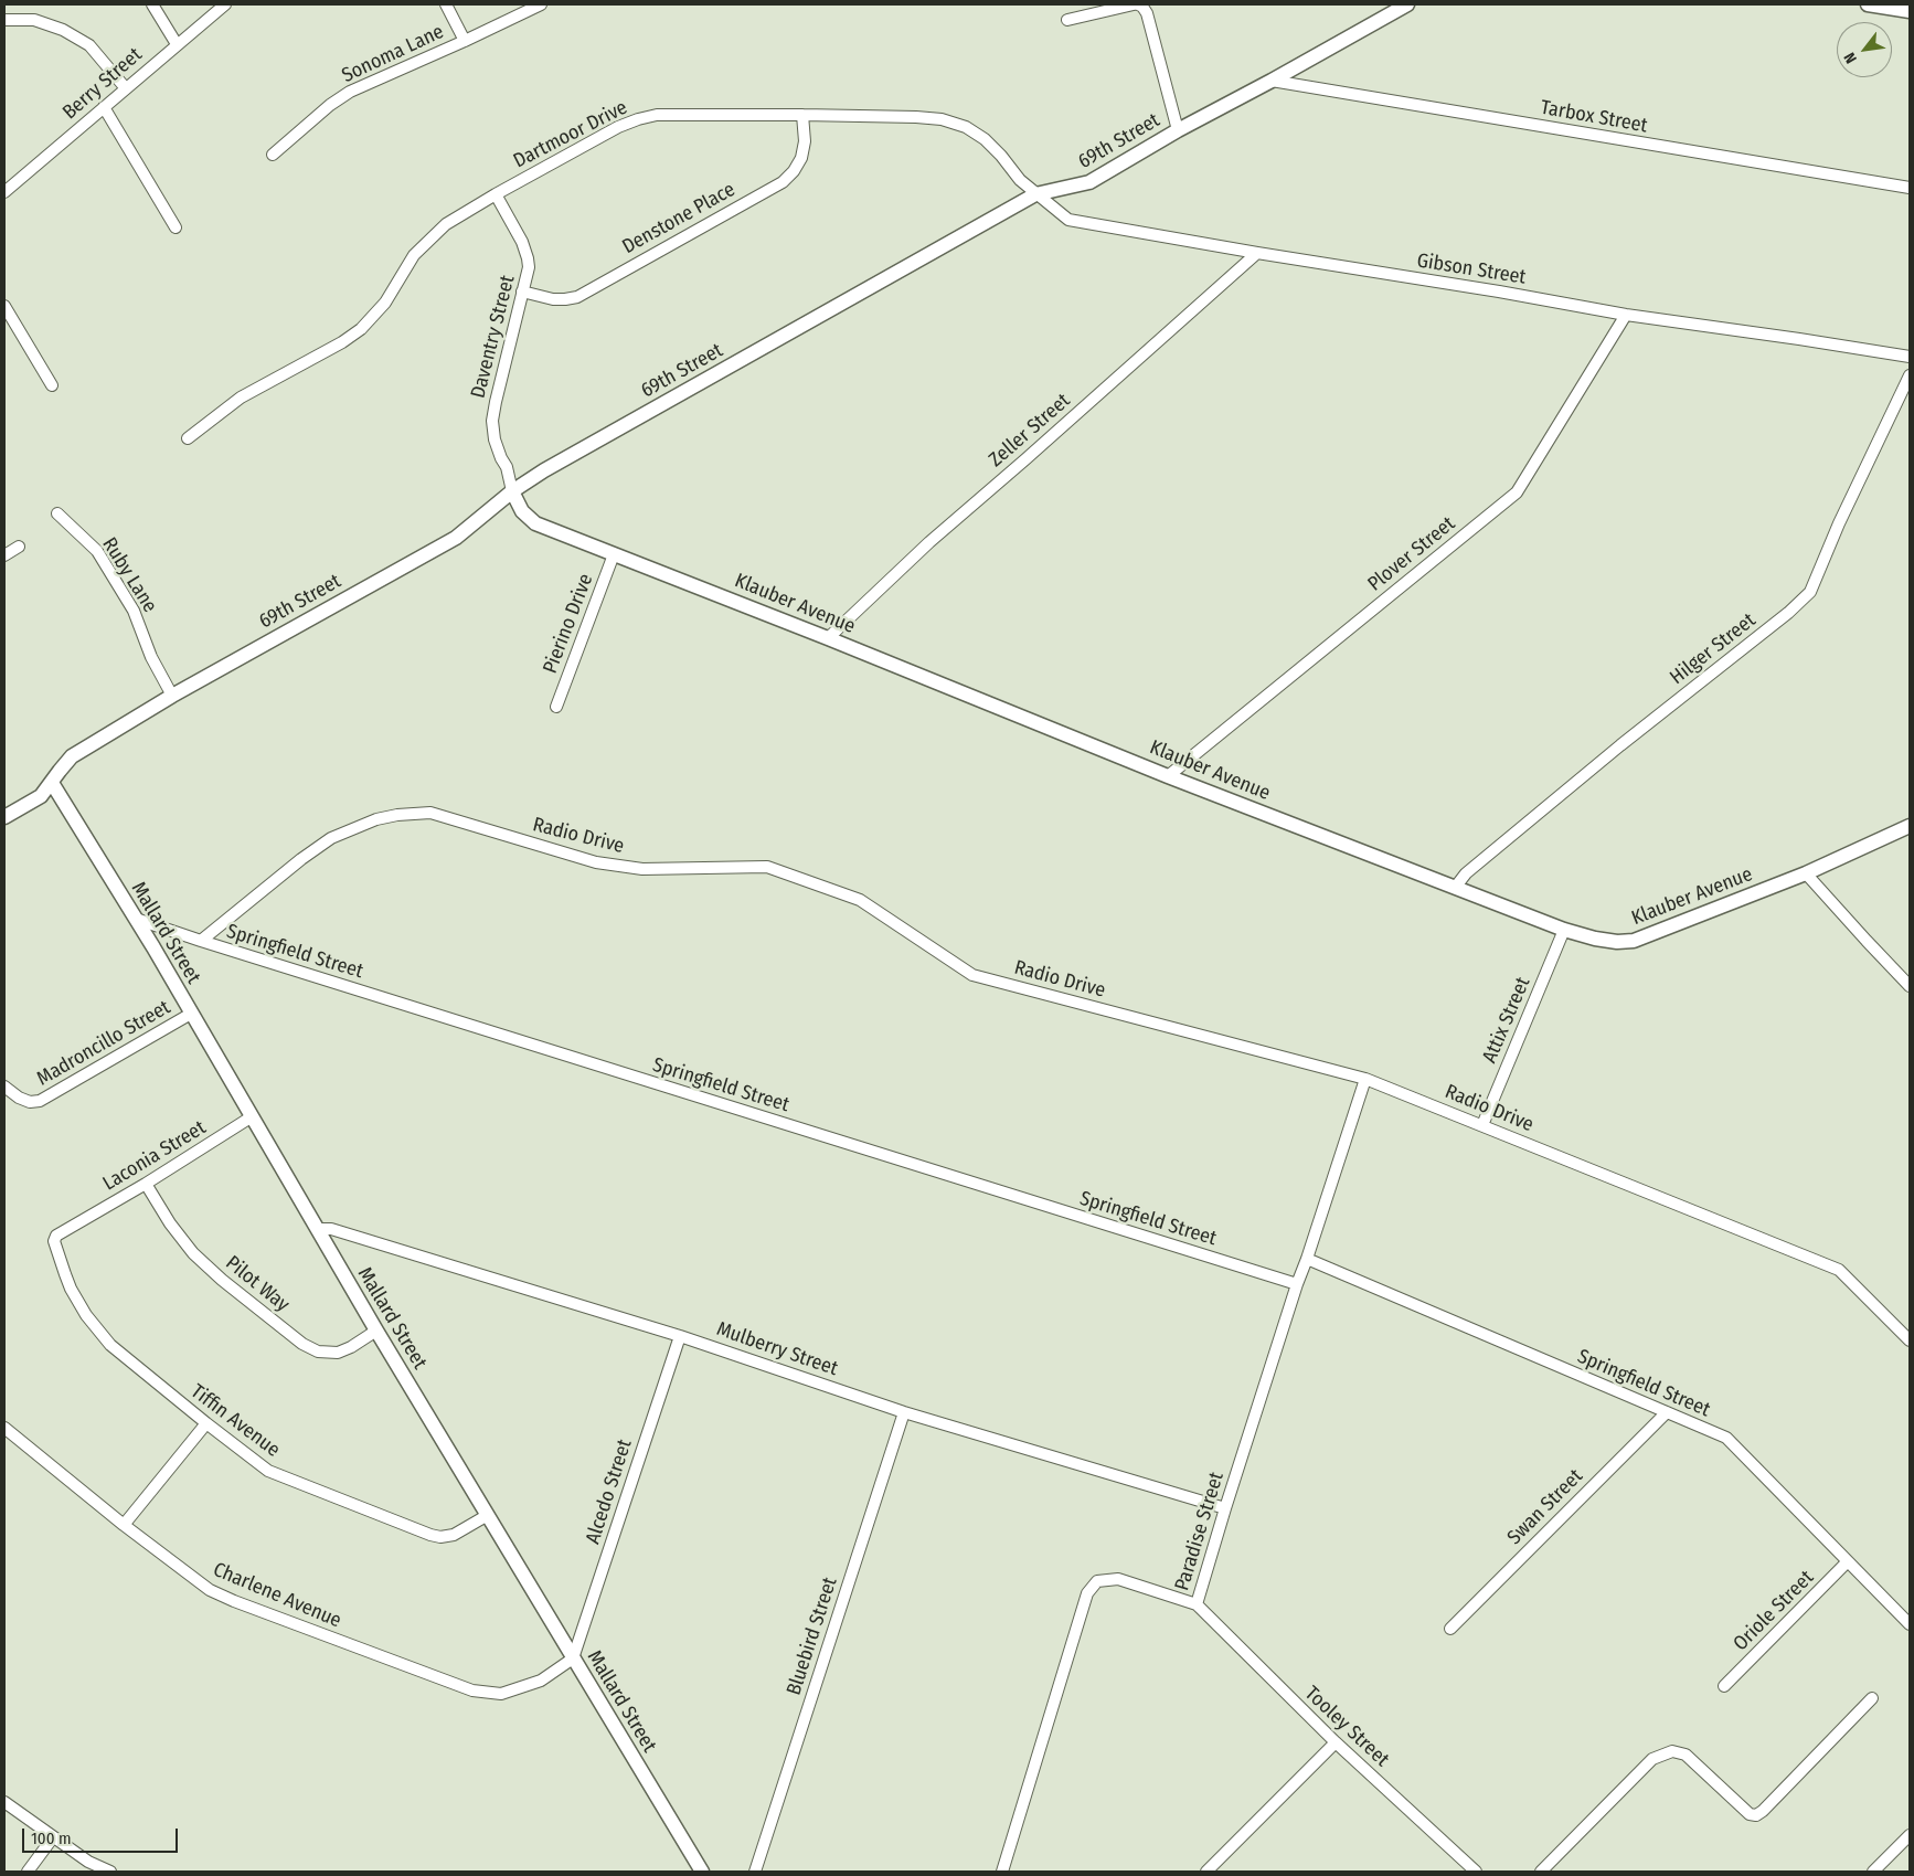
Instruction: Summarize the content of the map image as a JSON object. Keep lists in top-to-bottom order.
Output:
{
  "streets": {
    "street": [
      "Sonoma Lane",
      "Berry Street",
      "Tarbox Street",
      "Dartmoor Drive",
      "69th Street",
      "Denstone Place",
      "Gibson Street",
      "Daventry Street",
      "Zeller Street",
      "Plover Street",
      "Ruby Lane",
      "Klauber Avenue",
      "Pierino Drive",
      "Hilger Street",
      "Radio Drive",
      "Mallard Street",
      "Springfield Street",
      "Attix Street",
      "Madroncillo Street",
      "Laconia Street",
      "Pilot Way",
      "Mulberry Street",
      "Tiffin Avenue",
      "Alcedo Street",
      "Swan Street",
      "Paradise Street",
      "Charlene Avenue",
      "Oriole Street",
      "Bluebird Street",
      "Tooley Street"
    ]
  },
  "crossings": [
    ["Tarbox Street", "69th Street"],
    ["Dartmoor Drive", "69th Street"],
    ["Dartmoor Drive", "Denstone Place"],
    ["Dartmoor Drive", "Gibson Street"],
    ["Dartmoor Drive", "Daventry Street"],
    ["69th Street", "Gibson Street"],
    ["69th Street", "Daventry Street"],
    ["69th Street", "Ruby Lane"],
    ["69th Street", "Klauber Avenue"],
    ["69th Street", "Mallard Street"],
    ["Denstone Place", "Daventry Street"],
    ["Gibson Street", "Zeller Street"],
    ["Gibson Street", "Plover Street"],
    ["Daventry Street", "Klauber Avenue"],
    ["Zeller Street", "Klauber Avenue"],
    ["Plover Street", "Klauber Avenue"],
    ["Klauber Avenue", "Pierino Drive"],
    ["Klauber Avenue", "Hilger Street"],
    ["Klauber Avenue", "Attix Street"],
    ["Radio Drive", "Springfield Street"],
    ["Radio Drive", "Attix Street"],
    ["Radio Drive", "Paradise Street"],
    ["Mallard Street", "Springfield Street"],
    ["Mallard Street", "Madroncillo Street"],
    ["Mallard Street", "Laconia Street"],
    ["Mallard Street", "Pilot Way"],
    ["Mallard Street", "Mulberry Street"],
    ["Mallard Street", "Tiffin Avenue"],
    ["Mallard Street", "Alcedo Street"],
    ["Mallard Street", "Charlene Avenue"],
    ["Springfield Street", "Swan Street"],
    ["Springfield Street", "Paradise Street"],
    ["Springfield Street", "Oriole Street"],
    ["Laconia Street", "Pilot Way"],
    ["Laconia Street", "Tiffin Avenue"],
    ["Mulberry Street", "Alcedo Street"],
    ["Mulberry Street", "Paradise Street"],
    ["Mulberry Street", "Bluebird Street"],
    ["Alcedo Street", "Charlene Avenue"],
    ["Paradise Street", "Tooley Street"]
  ],
  "scale_bar": "100 m",
  "north": "bottom left"
}
